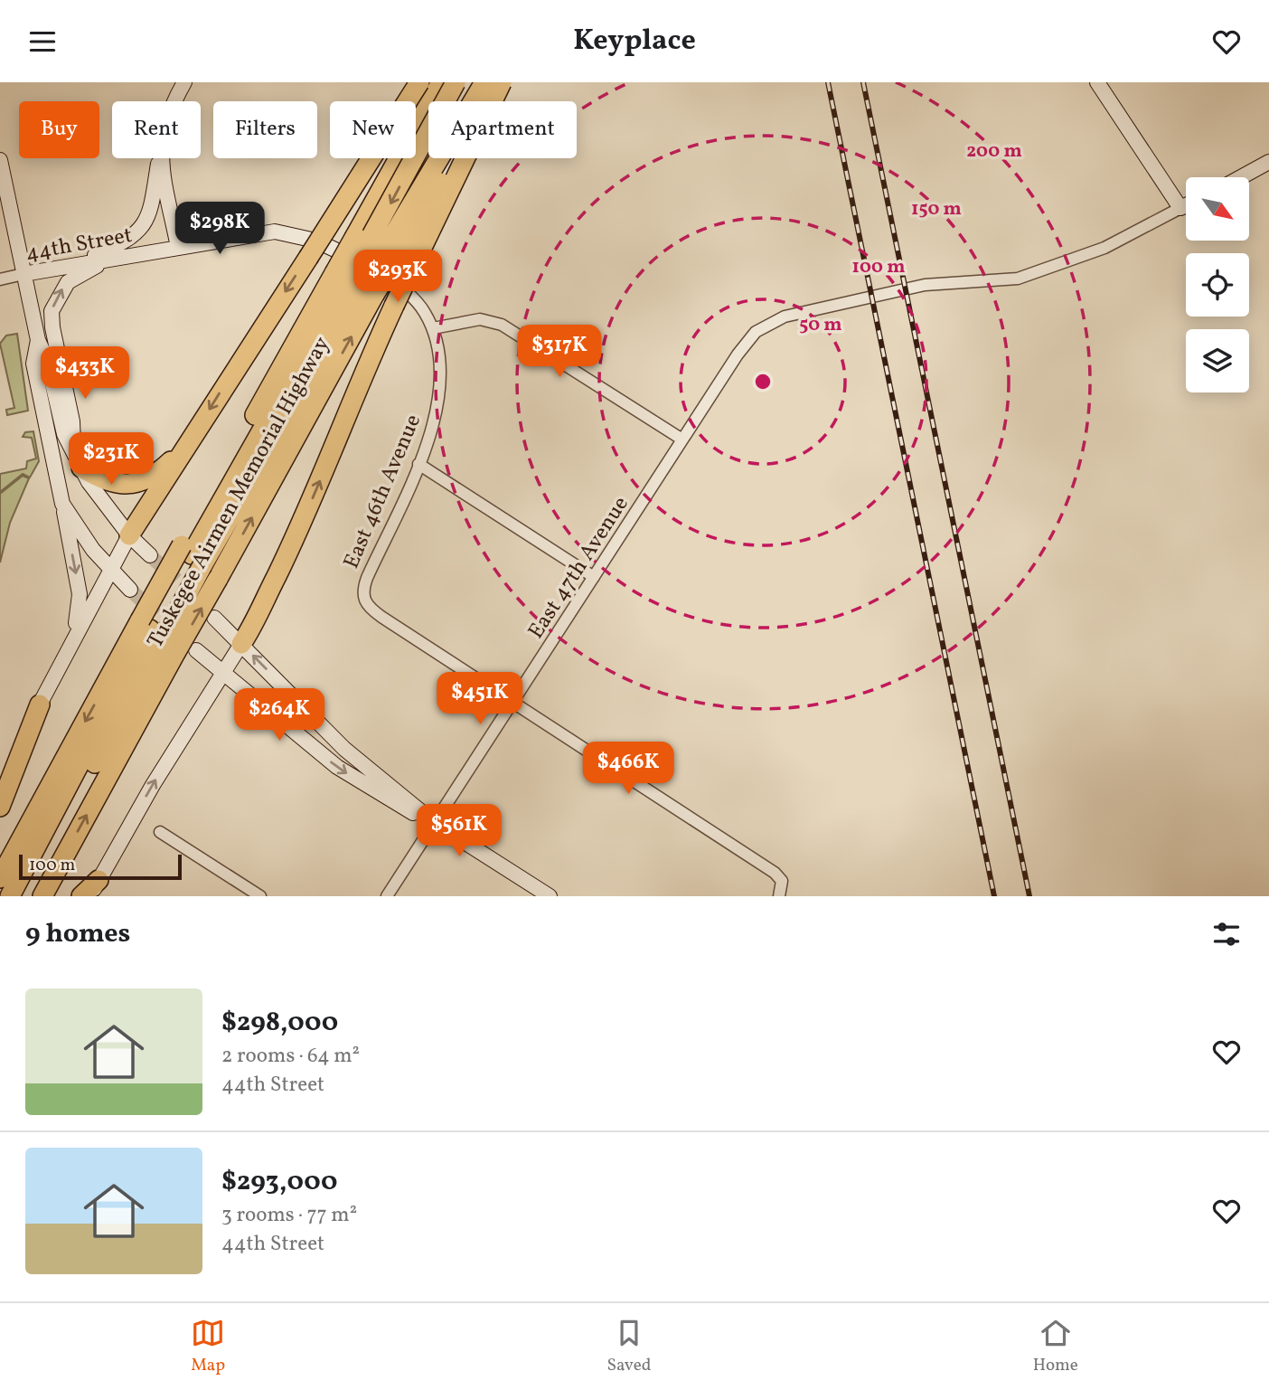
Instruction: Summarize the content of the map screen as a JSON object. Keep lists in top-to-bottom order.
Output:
{
  "streets": {
    "highway": ["Tuskegee Airmen Memorial Highway"],
    "main road": ["44th Street"],
    "street": ["East 46th Avenue", "East 47th Avenue"]
  },
  "crossings": [
    ["44th Street", "East 46th Avenue"],
    ["East 46th Avenue", "East 47th Avenue"]
  ],
  "scale_bar": "100 m",
  "north": "bottom right",
  "page": {
    "header": "Keyplace",
    "chip": [
      "Buy",
      "Rent",
      "Filters",
      "New",
      "Apartment"
    ],
    "price": [
      "$298K",
      "$293K",
      "$317K",
      "$433K",
      "$231K",
      "$451K",
      "$264K",
      "$466K",
      "$561K"
    ],
    "scale": "100 m",
    "heading": "9 homes",
    "list": [
      {
        "name": "$298,000",
        "note": "2 rooms · 64 m² · 44th Street"
      },
      {
        "name": "$293,000",
        "note": "3 rooms · 77 m² · 44th Street"
      }
    ],
    "tabs": ["Map", "Saved", "Home"]
  },
  "rings": [
    "200 m",
    "150 m",
    "100 m",
    "50 m"
  ]
}
